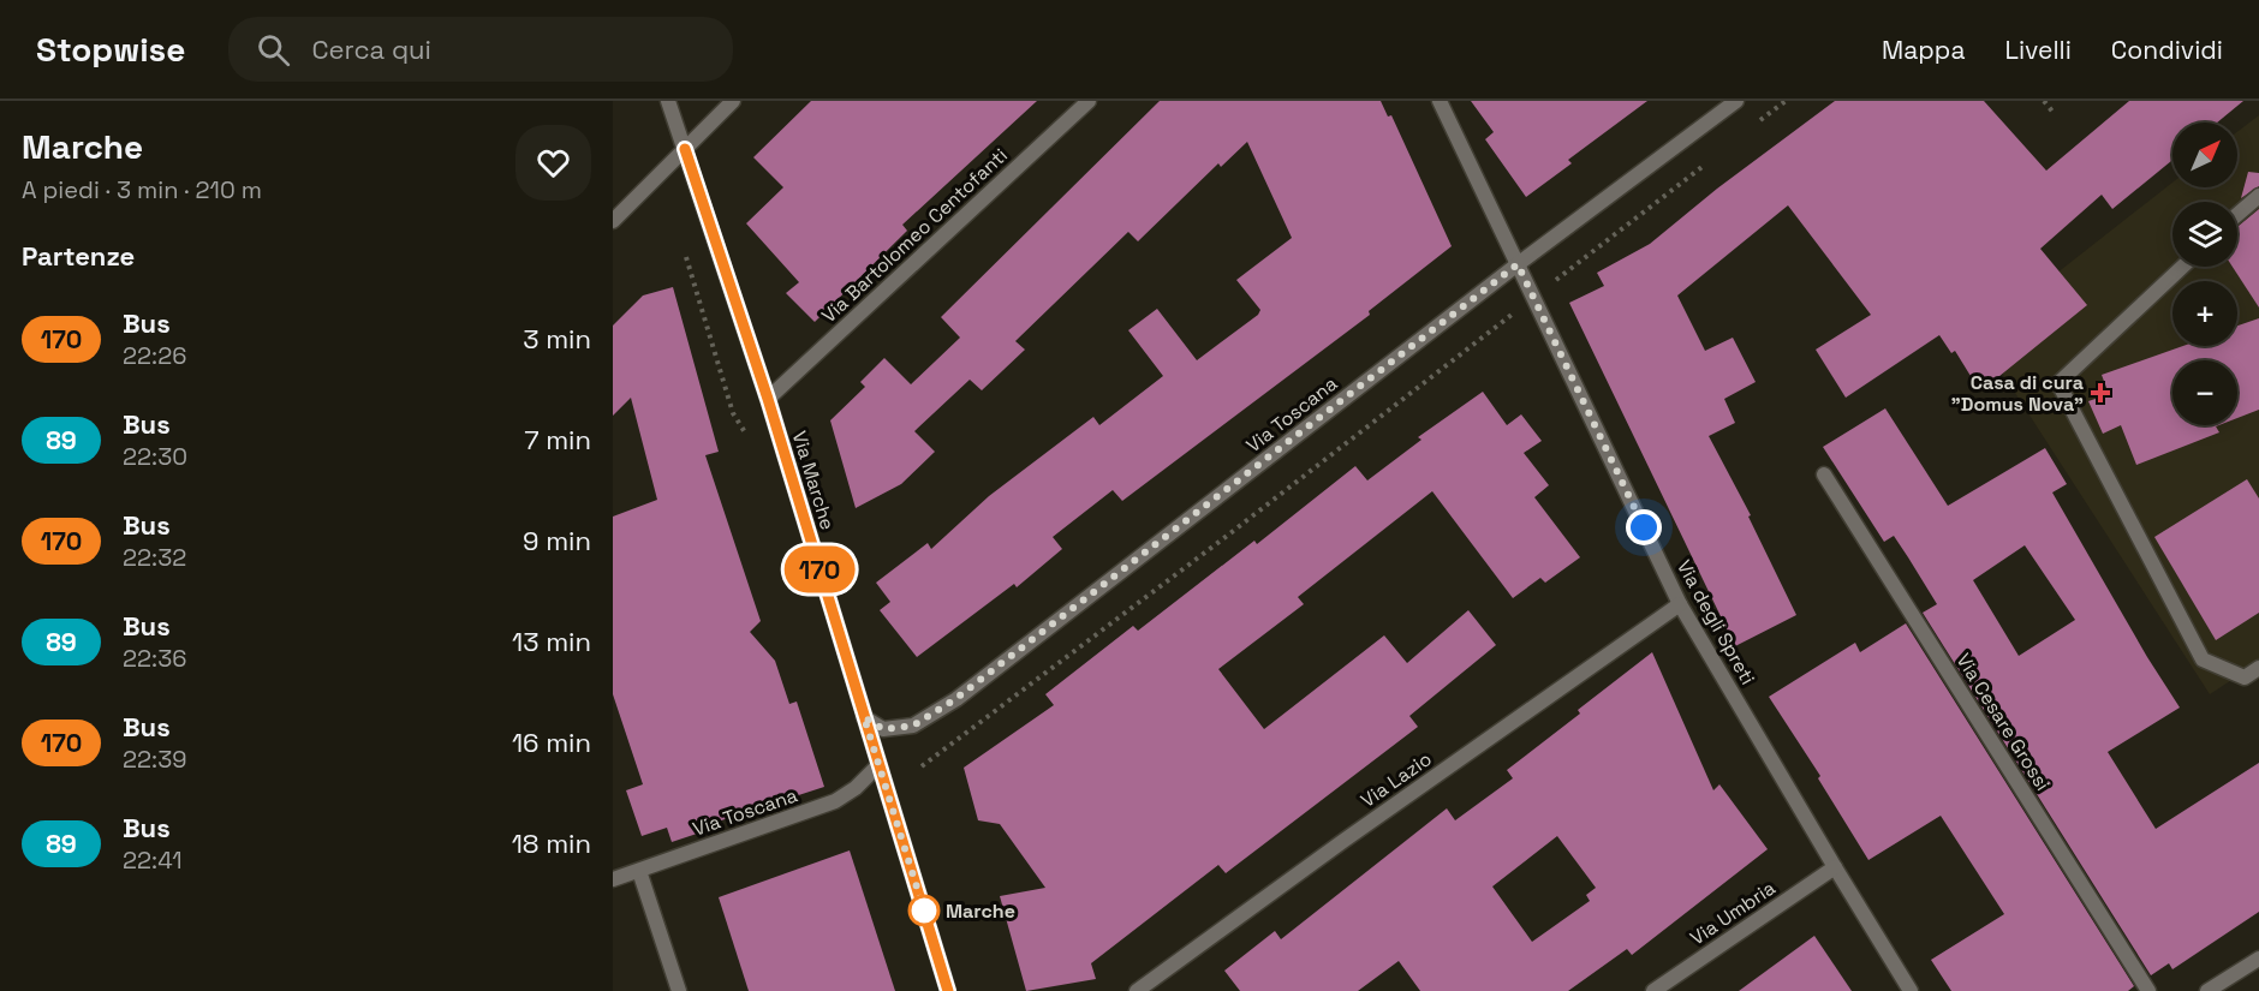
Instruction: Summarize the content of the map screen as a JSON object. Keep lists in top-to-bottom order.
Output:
{
  "streets": {
    "street": [
      "Via Bartolomeo Centofanti",
      "Via Toscana",
      "Via Marche",
      "Via degli Spreti",
      "Via Cesare Grossi",
      "Via Lazio",
      "Via Umbria"
    ]
  },
  "crossings": [
    ["Via Bartolomeo Centofanti", "Via Marche"],
    ["Via Toscana", "Via Marche"],
    ["Via Toscana", "Via degli Spreti"],
    ["Via degli Spreti", "Via Lazio"],
    ["Via degli Spreti", "Via Umbria"]
  ],
  "places": {
    "health": ["Casa di cura \"Domus Nova\""],
    "other": ["Marche"]
  },
  "lines": ["bus line 170"],
  "north": "top right",
  "page": {
    "header": "Stopwise",
    "search": "Cerca qui",
    "nav": ["Mappa", "Livelli", "Condividi"],
    "heading": [
      ["Marche", "A piedi · 3 min · 210 m"],
      "Partenze"
    ],
    "on_map": "170",
    "map_buttons": ["+", "−"],
    "list": [
      {
        "mark": "170",
        "name": "Bus",
        "note": "22:26",
        "value": "3 min"
      },
      {
        "mark": "89",
        "name": "Bus",
        "note": "22:30",
        "value": "7 min"
      },
      {
        "mark": "170",
        "name": "Bus",
        "note": "22:32",
        "value": "9 min"
      },
      {
        "mark": "89",
        "name": "Bus",
        "note": "22:36",
        "value": "13 min"
      },
      {
        "mark": "170",
        "name": "Bus",
        "note": "22:39",
        "value": "16 min"
      },
      {
        "mark": "89",
        "name": "Bus",
        "note": "22:41",
        "value": "18 min"
      }
    ]
  }
}
